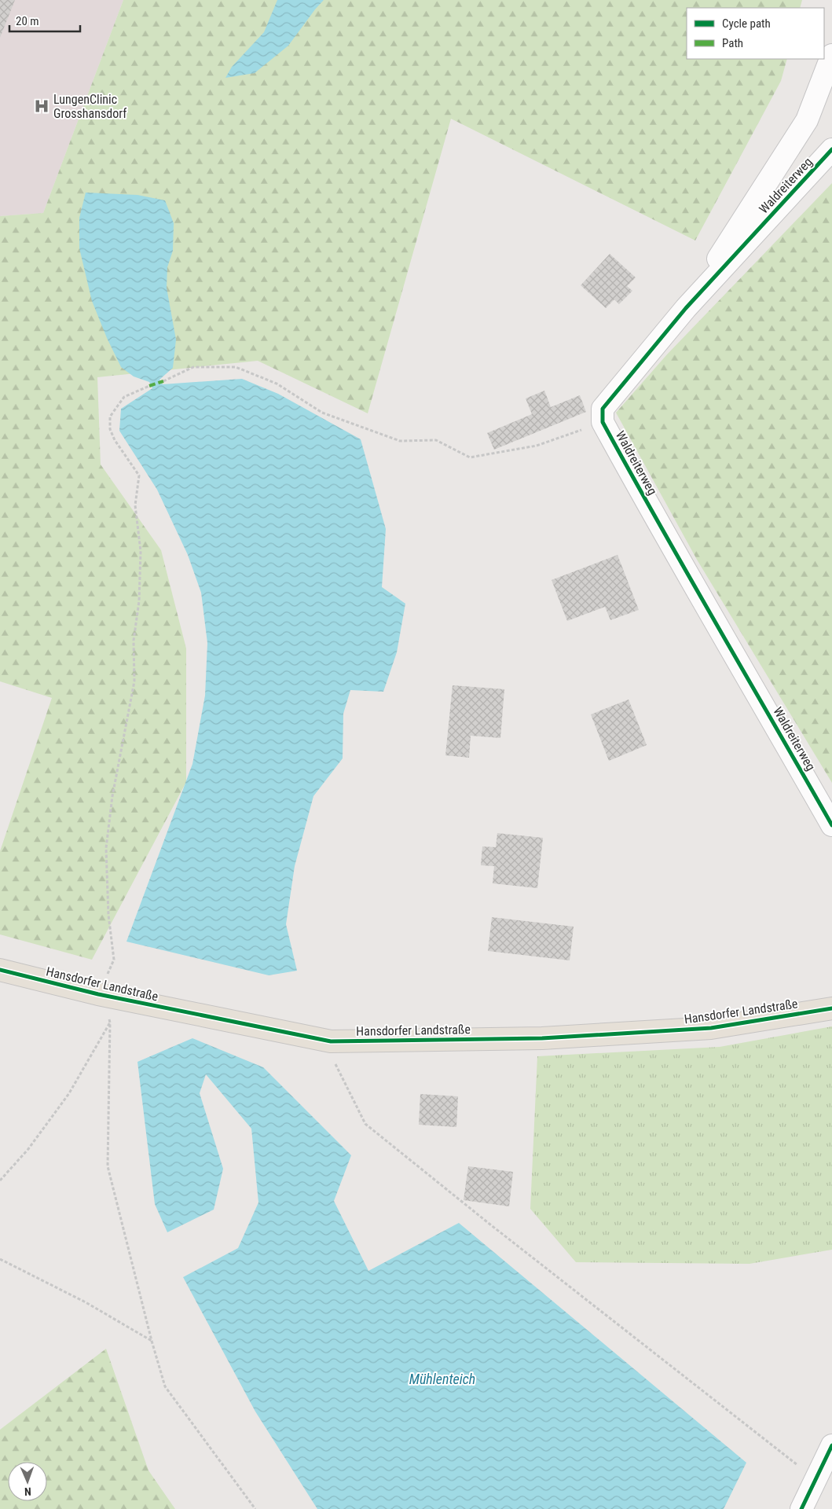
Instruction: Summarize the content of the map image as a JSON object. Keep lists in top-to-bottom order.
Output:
{
  "streets": {
    "main road": ["Hansdorfer Landstraße"],
    "street": ["Waldreiterweg"]
  },
  "water": ["Mühlenteich"],
  "places": {
    "hospital": ["LungenClinic Grosshansdorf"]
  },
  "legend": ["Cycle path", "Path"],
  "scale_bar": "20 m",
  "north": "bottom"
}
